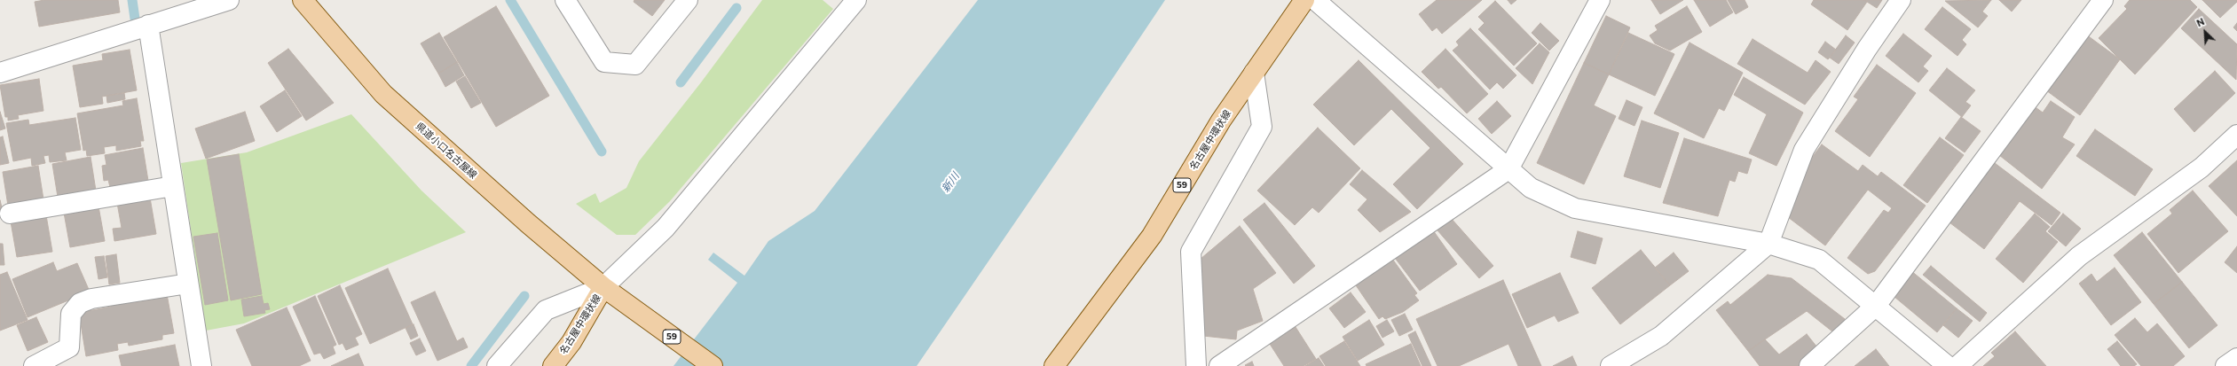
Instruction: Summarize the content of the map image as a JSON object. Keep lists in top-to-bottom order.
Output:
{
  "streets": {
    "main road": ["名古屋中環状線", "県道小口名古屋線", "59"]
  },
  "crossings": [
    ["名古屋中環状線", "県道小口名古屋線"]
  ],
  "water": ["新川"],
  "north": "top left"
}
